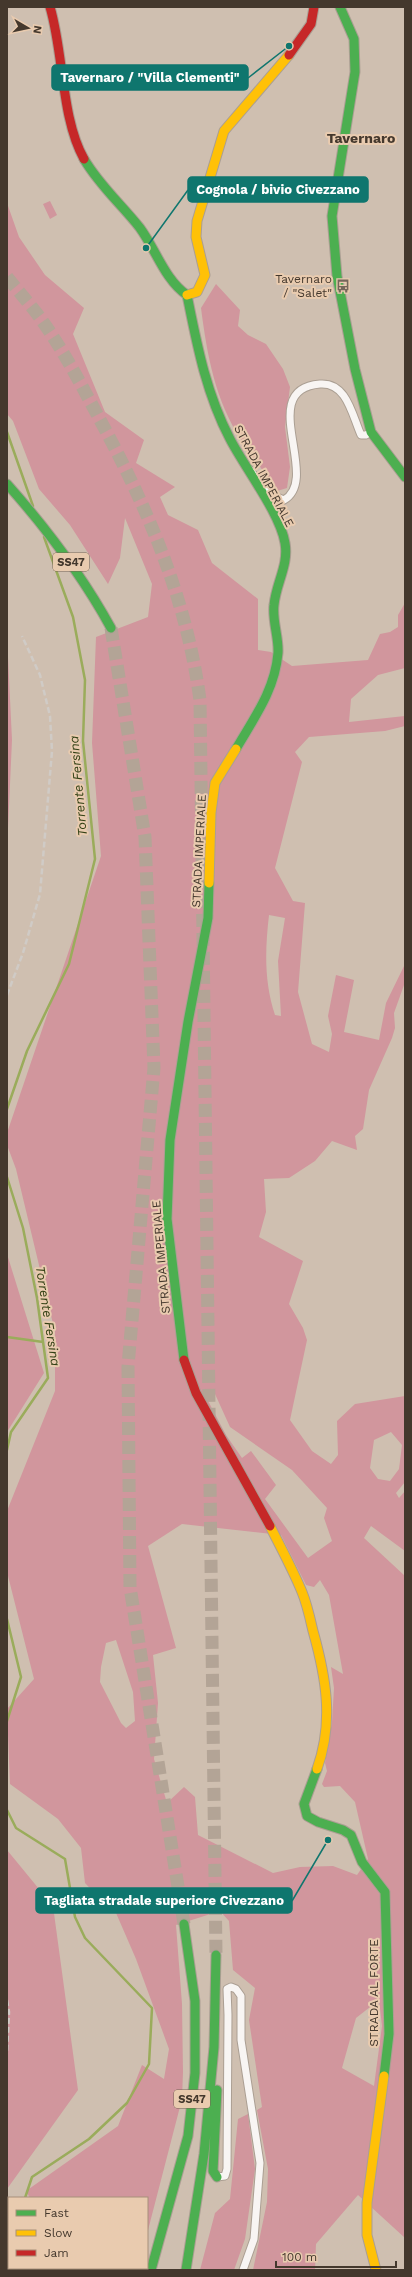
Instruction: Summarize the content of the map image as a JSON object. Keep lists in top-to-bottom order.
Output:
{
  "streets": {
    "main road": ["STRADA IMPERIALE", "SS47", "STRADA AL FORTE"]
  },
  "crossings": [
    ["STRADA IMPERIALE", "STRADA AL FORTE"]
  ],
  "districts": ["Tavernaro"],
  "water": ["Torrente Fersina"],
  "places": {
    "other": ["Tavernaro / \"Villa Clementi\"", "Cognola / bivio Civezzano", "Tagliata stradale superiore Civezzano"],
    "bus stop": ["Tavernaro / \"Salet\""]
  },
  "legend": ["Fast", "Slow", "Jam"],
  "scale_bar": "100 m",
  "north": "right"
}
